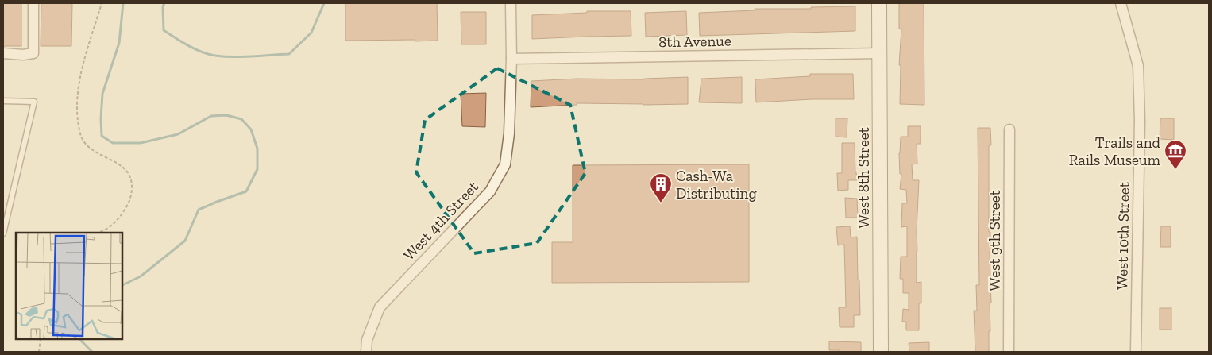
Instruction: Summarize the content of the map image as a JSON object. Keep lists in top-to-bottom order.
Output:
{
  "streets": {
    "street": [
      "8th Avenue",
      "West 8th Street",
      "West 4th Street",
      "West 10th Street",
      "West 9th Street"
    ]
  },
  "crossings": [
    ["8th Avenue", "West 8th Street"],
    ["8th Avenue", "West 4th Street"]
  ],
  "places": {
    "museum": ["Trails and Rails Museum"],
    "building": ["Cash-Wa Distributing"]
  }
}
